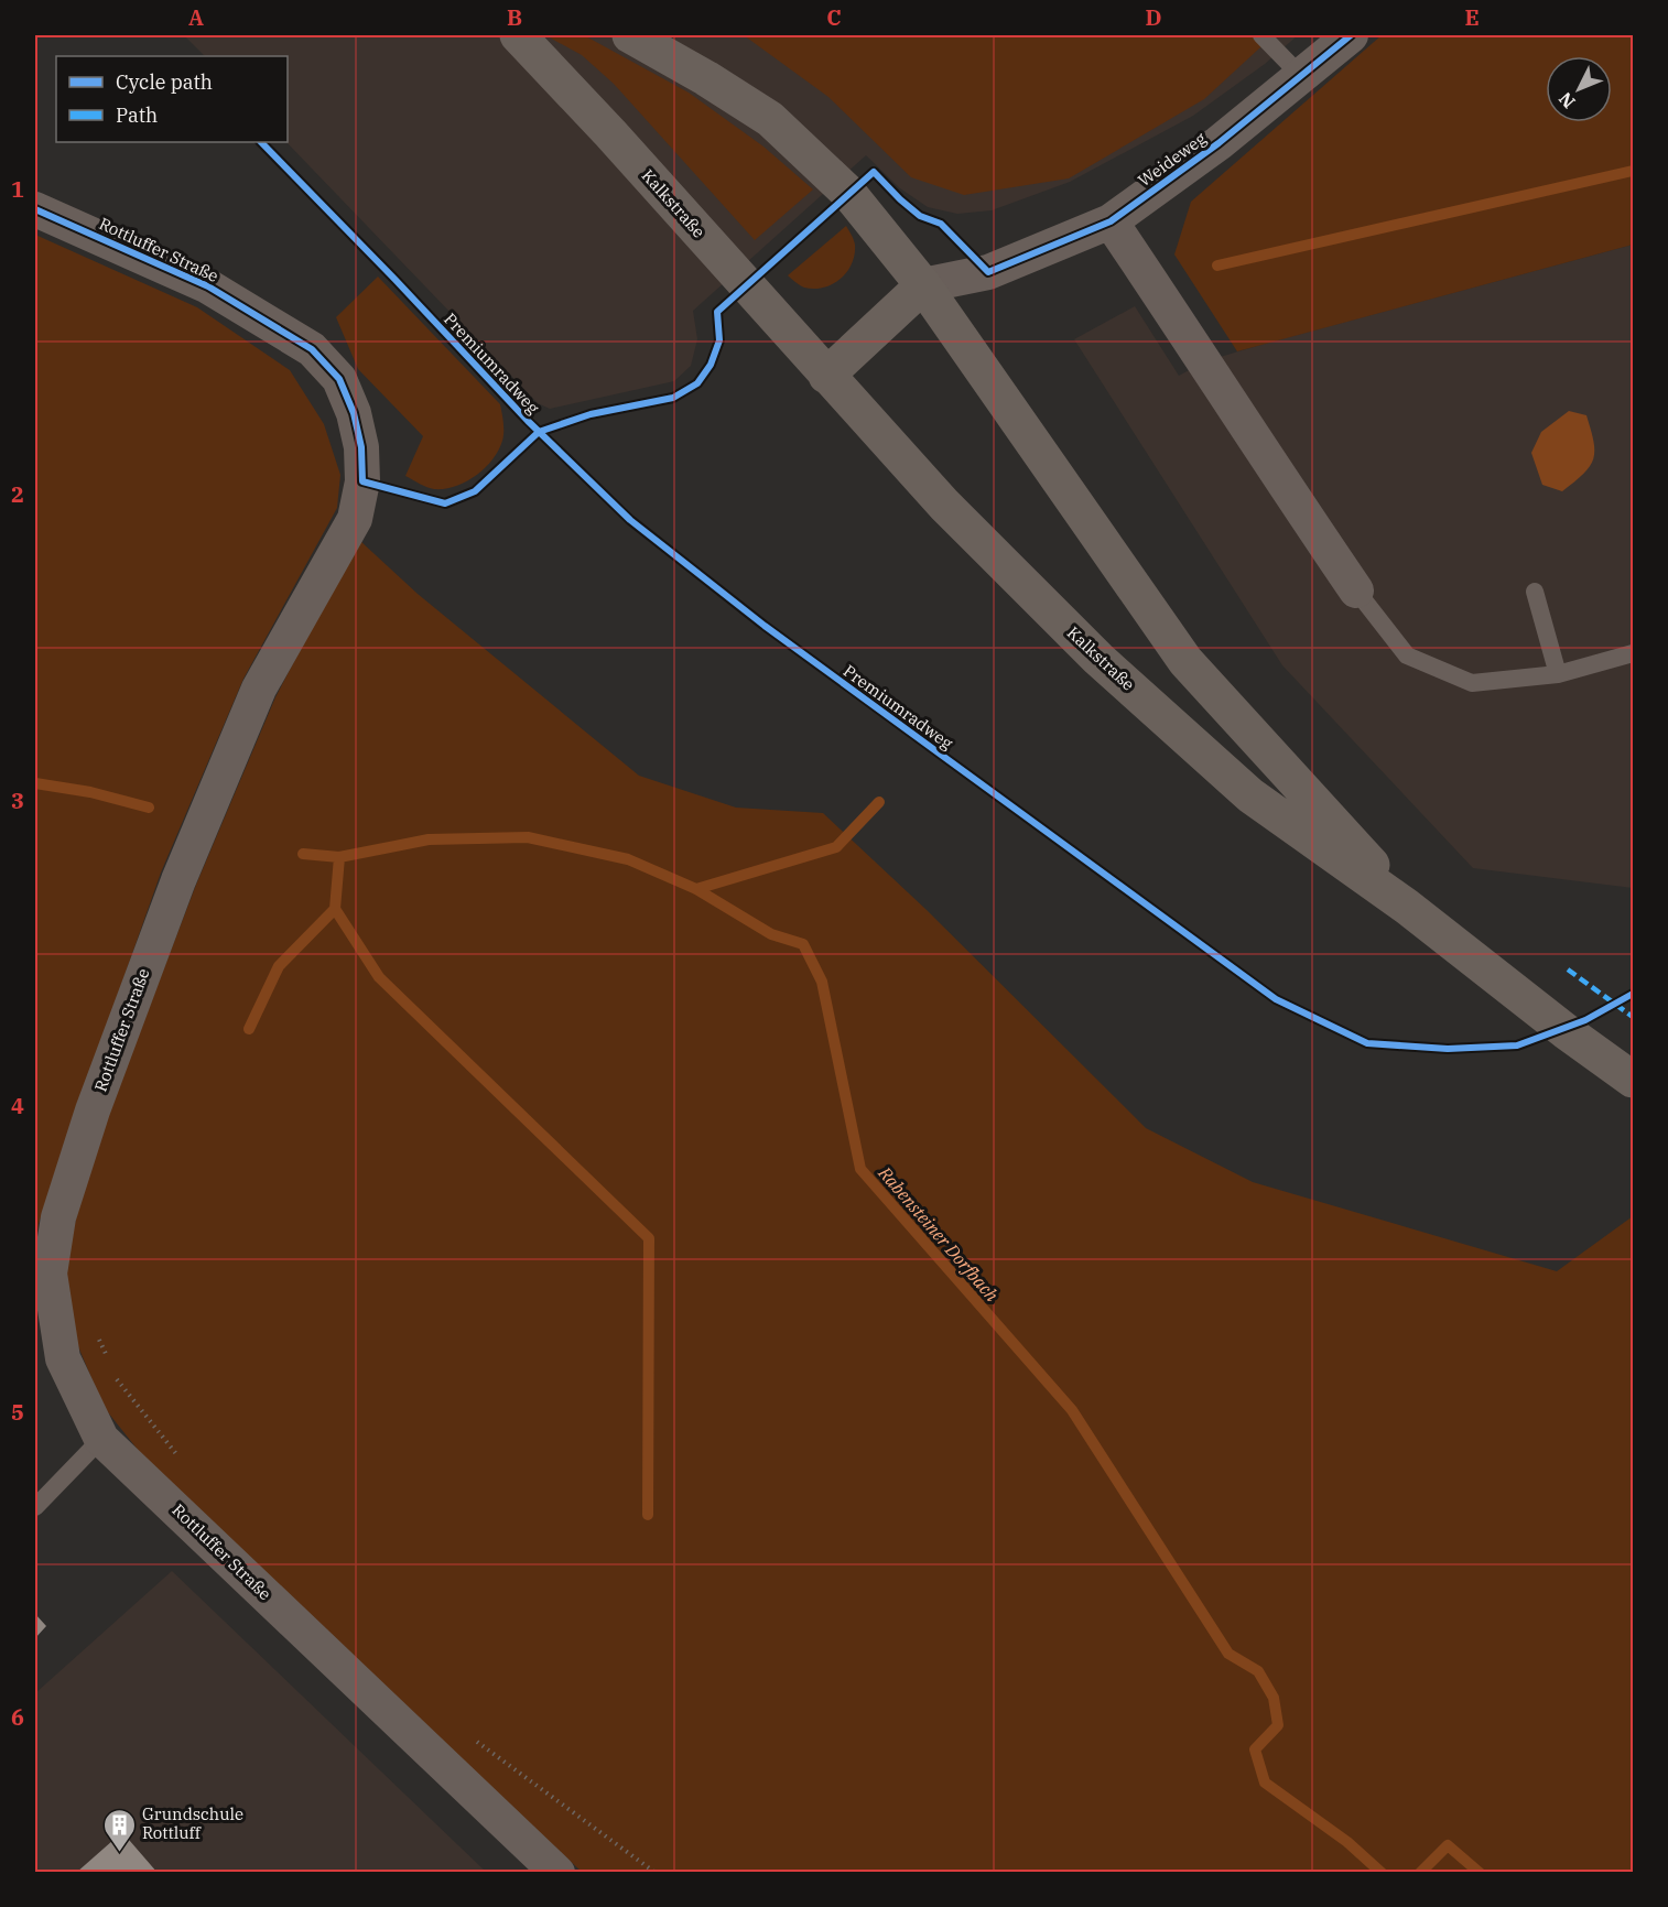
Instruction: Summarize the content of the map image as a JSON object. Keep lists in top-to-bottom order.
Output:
{
  "streets": {
    "main road": ["Kalkstraße"],
    "street": ["Weideweg", "Rottluffer Straße"],
    "cycle path": ["Premiumradweg"]
  },
  "crossings": [
    ["Weideweg", "Kalkstraße"]
  ],
  "water": ["Rabensteiner Dorfbach"],
  "places": {
    "building": ["Grundschule Rottluff"]
  },
  "legend": ["Cycle path", "Path"],
  "north": "bottom left",
  "grid": {
    "columns": [
      "A",
      "B",
      "C",
      "D",
      "E"
    ],
    "rows": [
      "1",
      "2",
      "3",
      "4",
      "5",
      "6"
    ]
  }
}
